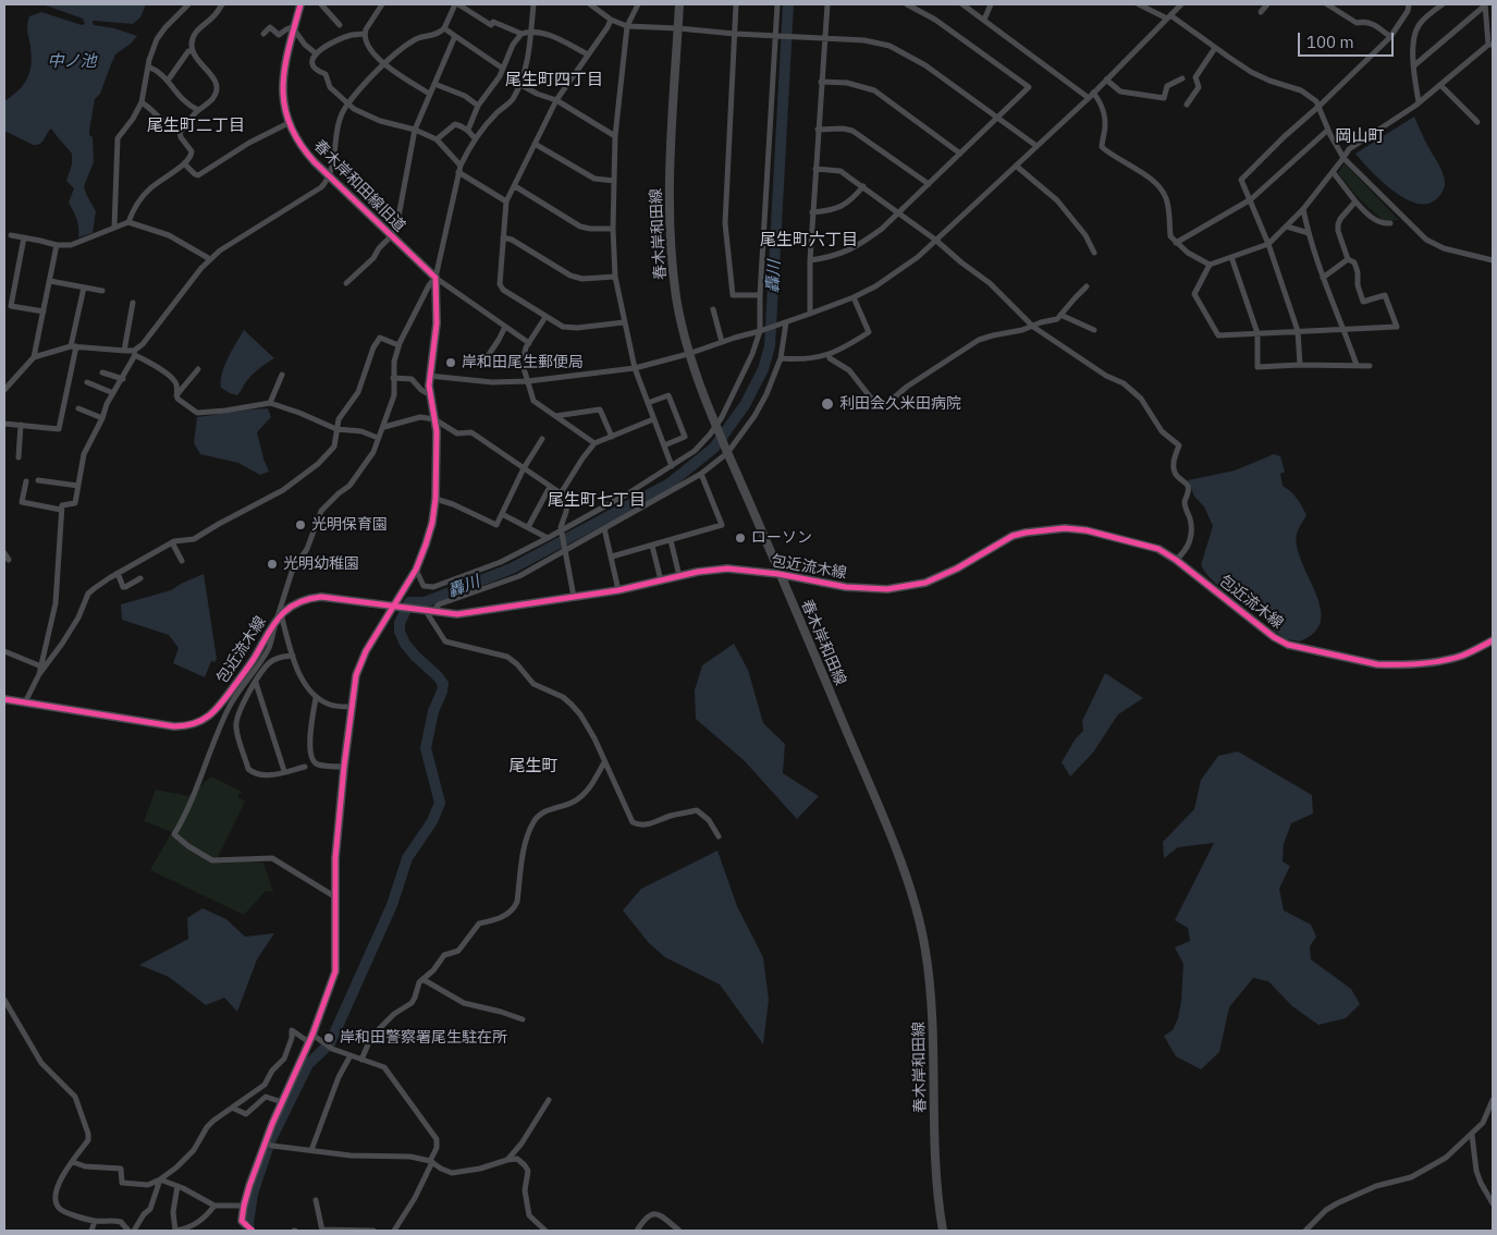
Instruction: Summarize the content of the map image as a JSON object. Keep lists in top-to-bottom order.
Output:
{
  "streets": {
    "street": ["春木岸和田線旧道", "春木岸和田線", "包近流木線"]
  },
  "crossings": [
    ["春木岸和田線", "包近流木線"]
  ],
  "districts": [
    "尾生町四丁目",
    "尾生町二丁目",
    "岡山町",
    "尾生町六丁目",
    "尾生町七丁目",
    "尾生町"
  ],
  "water": ["中ノ池", "轟川"],
  "places": [
    "岸和田尾生郵便局",
    "利田会久米田病院",
    "光明保育園",
    "ローソン",
    "光明幼稚園",
    "岸和田警察署尾生駐在所"
  ],
  "scale_bar": "100 m"
}
